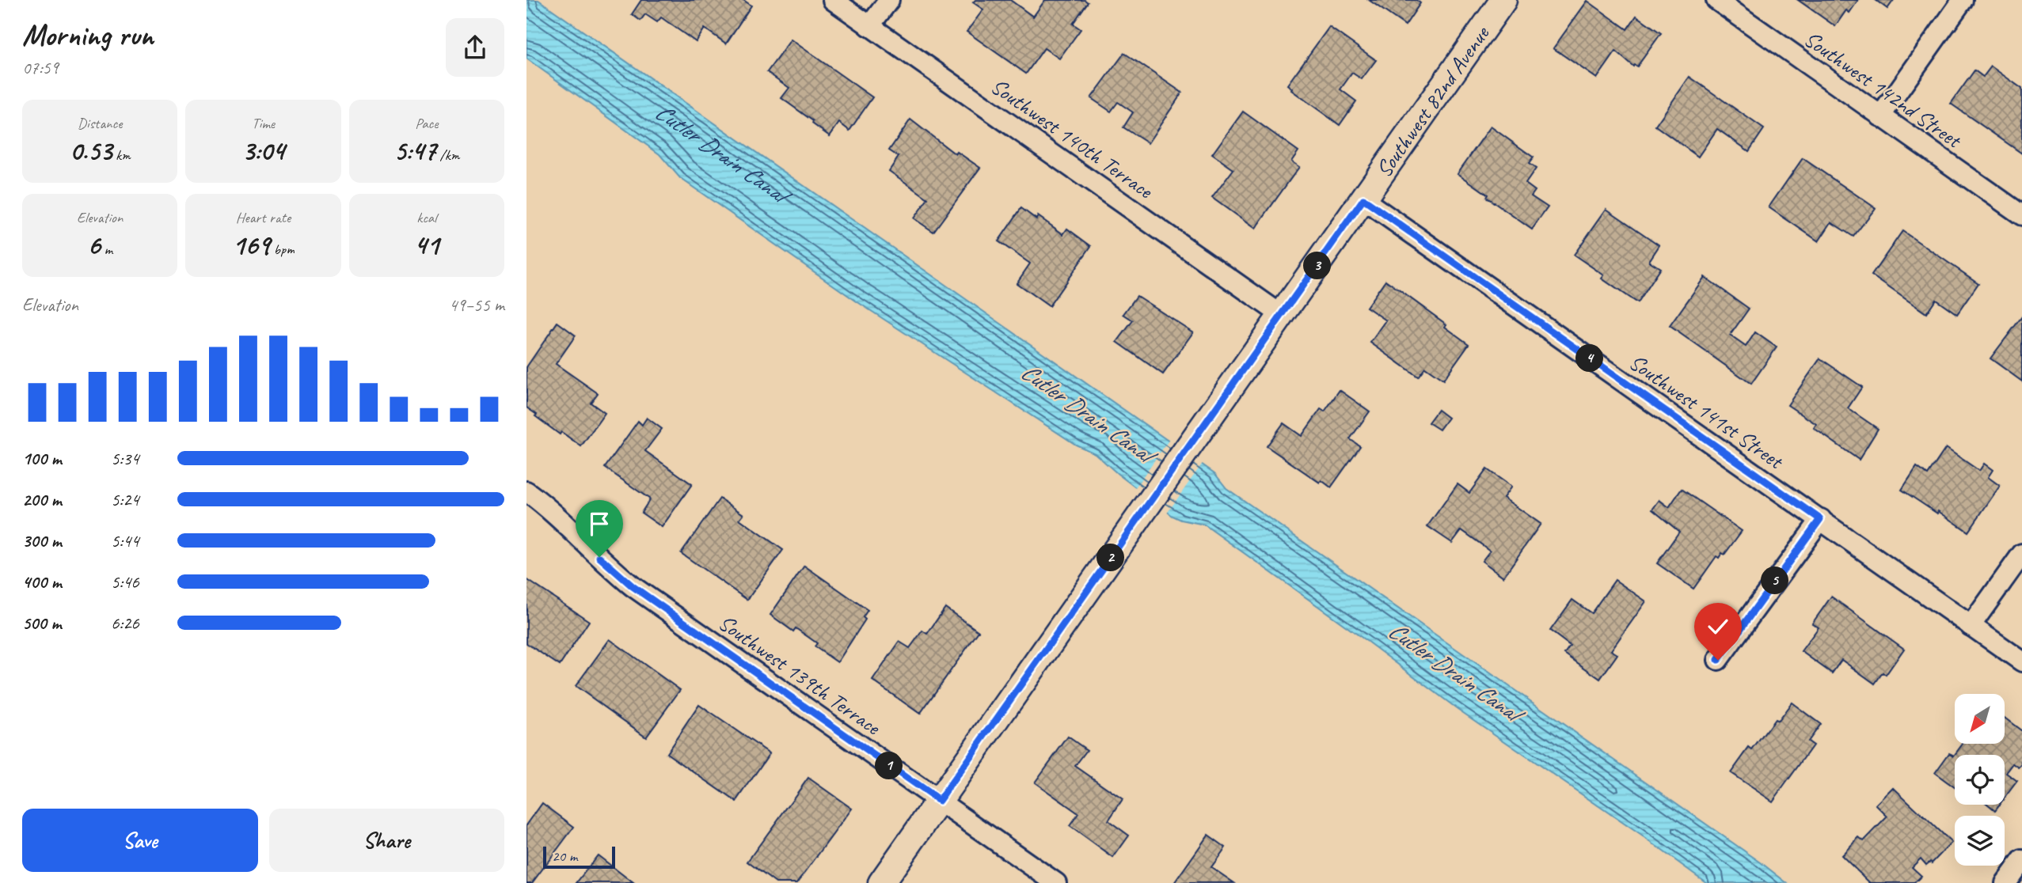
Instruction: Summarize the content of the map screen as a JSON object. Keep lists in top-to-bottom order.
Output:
{
  "streets": {
    "street": [
      "Southwest 142nd Street",
      "Southwest 82nd Avenue",
      "Southwest 140th Terrace",
      "Southwest 141st Street",
      "Southwest 139th Terrace"
    ]
  },
  "crossings": [
    ["Southwest 82nd Avenue", "Southwest 140th Terrace"],
    ["Southwest 82nd Avenue", "Southwest 141st Street"],
    ["Southwest 82nd Avenue", "Southwest 139th Terrace"]
  ],
  "water": ["Cutler Drain Canal"],
  "scale_bar": "20 m",
  "north": "bottom left",
  "page": {
    "heading": ["Morning run", "07:59"],
    "stats": [
      ["Distance", "0.53 km"],
      ["Time", "3:04"],
      ["Pace", "5:47 /km"],
      ["Elevation", "6 m"],
      ["Heart rate", "169 bpm"],
      ["kcal", "41"]
    ],
    "pins": [
      "3",
      "4",
      "2",
      "5",
      "1"
    ],
    "chart": ["Elevation", "49–55 m"],
    "list": [
      {
        "name": "100 m",
        "note": "5:34"
      },
      {
        "name": "200 m",
        "note": "5:24"
      },
      {
        "name": "300 m",
        "note": "5:44"
      },
      {
        "name": "400 m",
        "note": "5:46"
      },
      {
        "name": "500 m",
        "note": "6:26"
      }
    ],
    "buttons": ["Save", "Share"],
    "scale": "20 m"
  }
}
